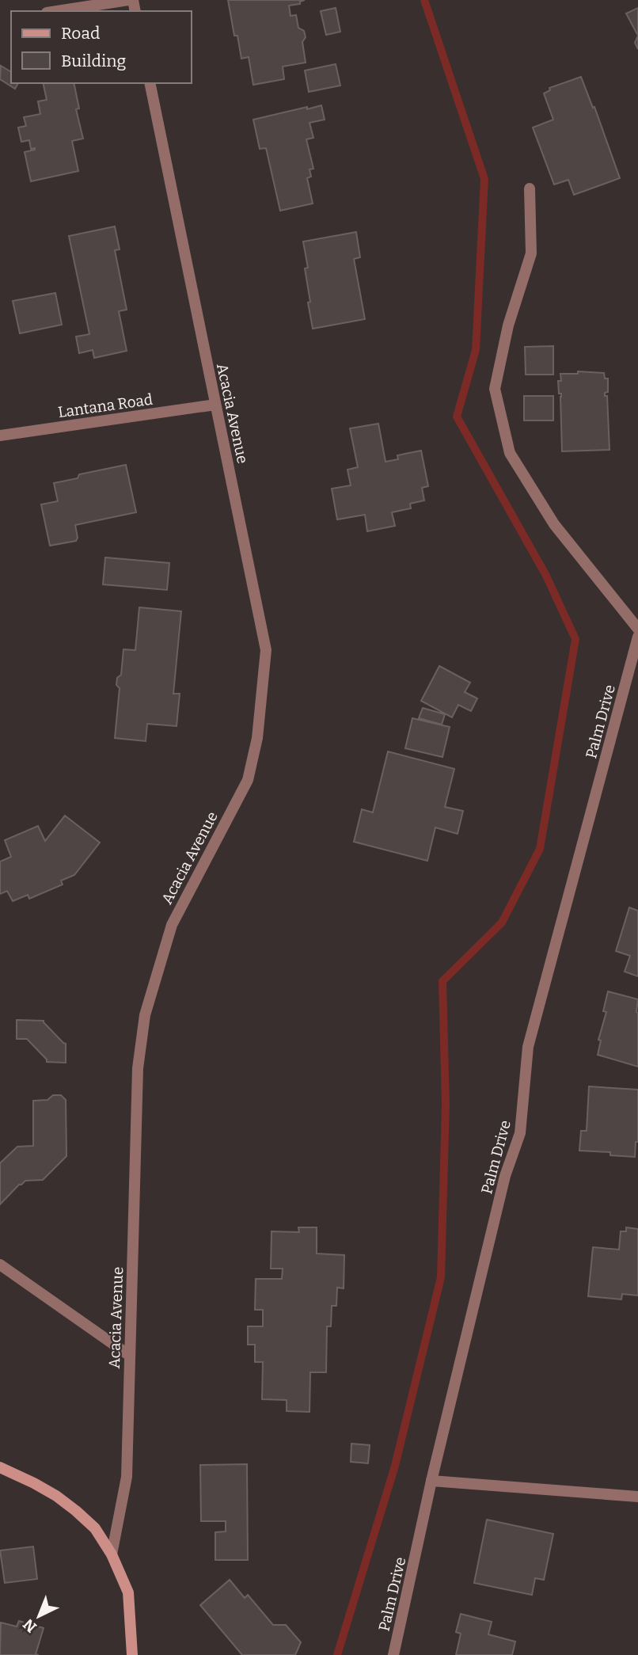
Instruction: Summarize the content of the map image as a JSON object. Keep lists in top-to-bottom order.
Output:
{
  "streets": {
    "street": ["Lantana Road", "Acacia Avenue", "Palm Drive"]
  },
  "crossings": [
    ["Lantana Road", "Acacia Avenue"]
  ],
  "legend": ["Road", "Building"],
  "north": "bottom left"
}
